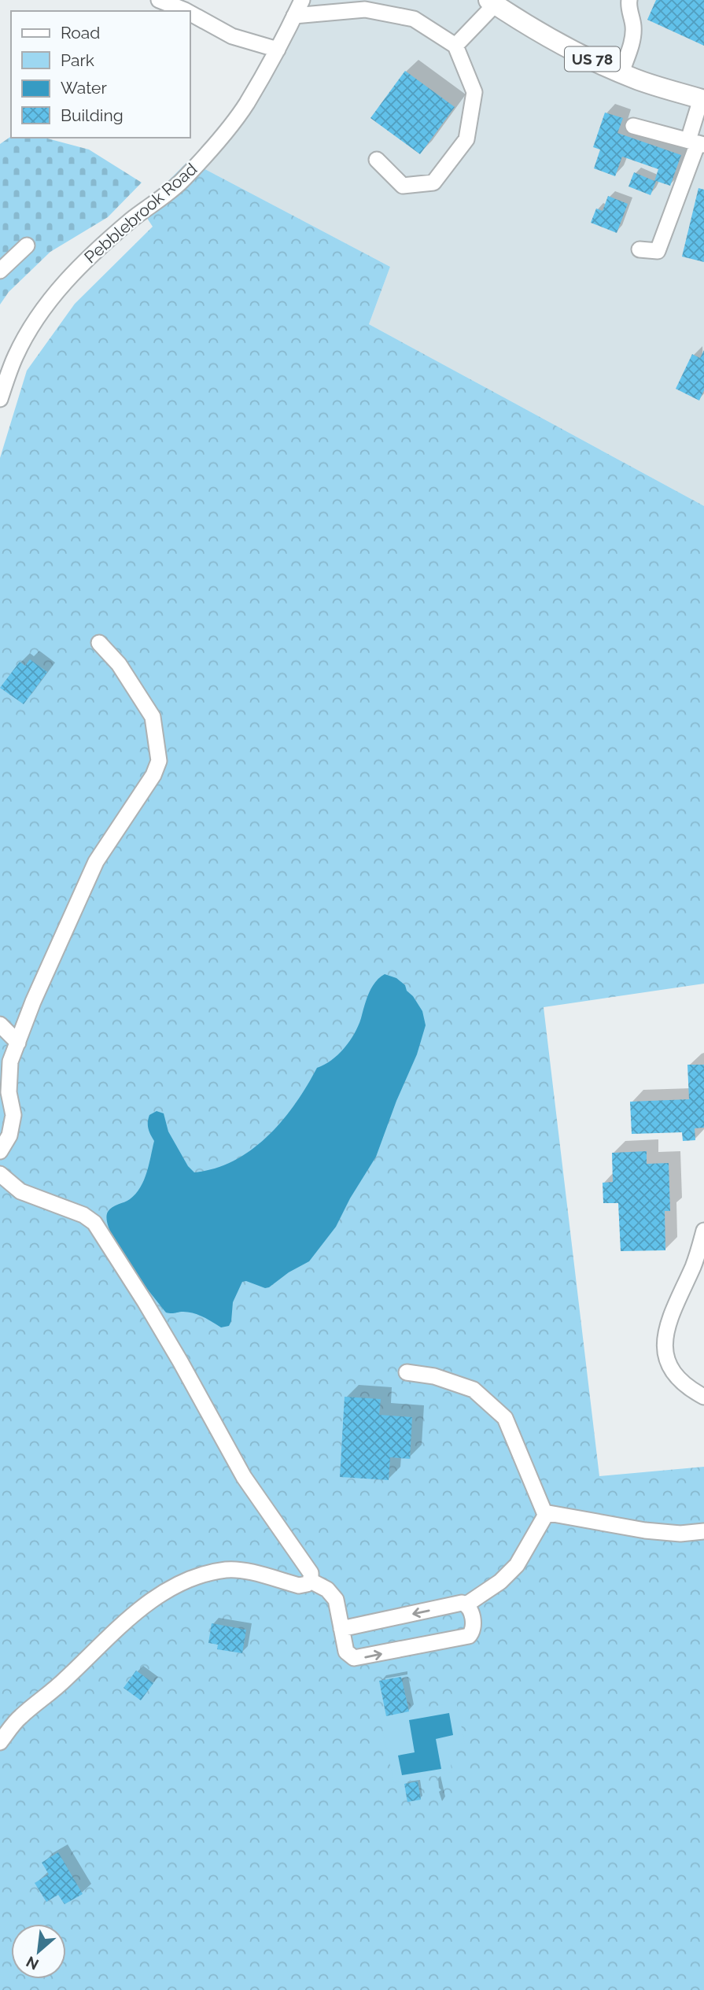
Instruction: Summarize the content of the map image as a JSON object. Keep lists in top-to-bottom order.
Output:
{
  "streets": {
    "main road": ["US 78"],
    "street": ["Pebblebrook Road"]
  },
  "legend": [
    "Road",
    "Park",
    "Water",
    "Building"
  ],
  "north": "bottom left"
}
